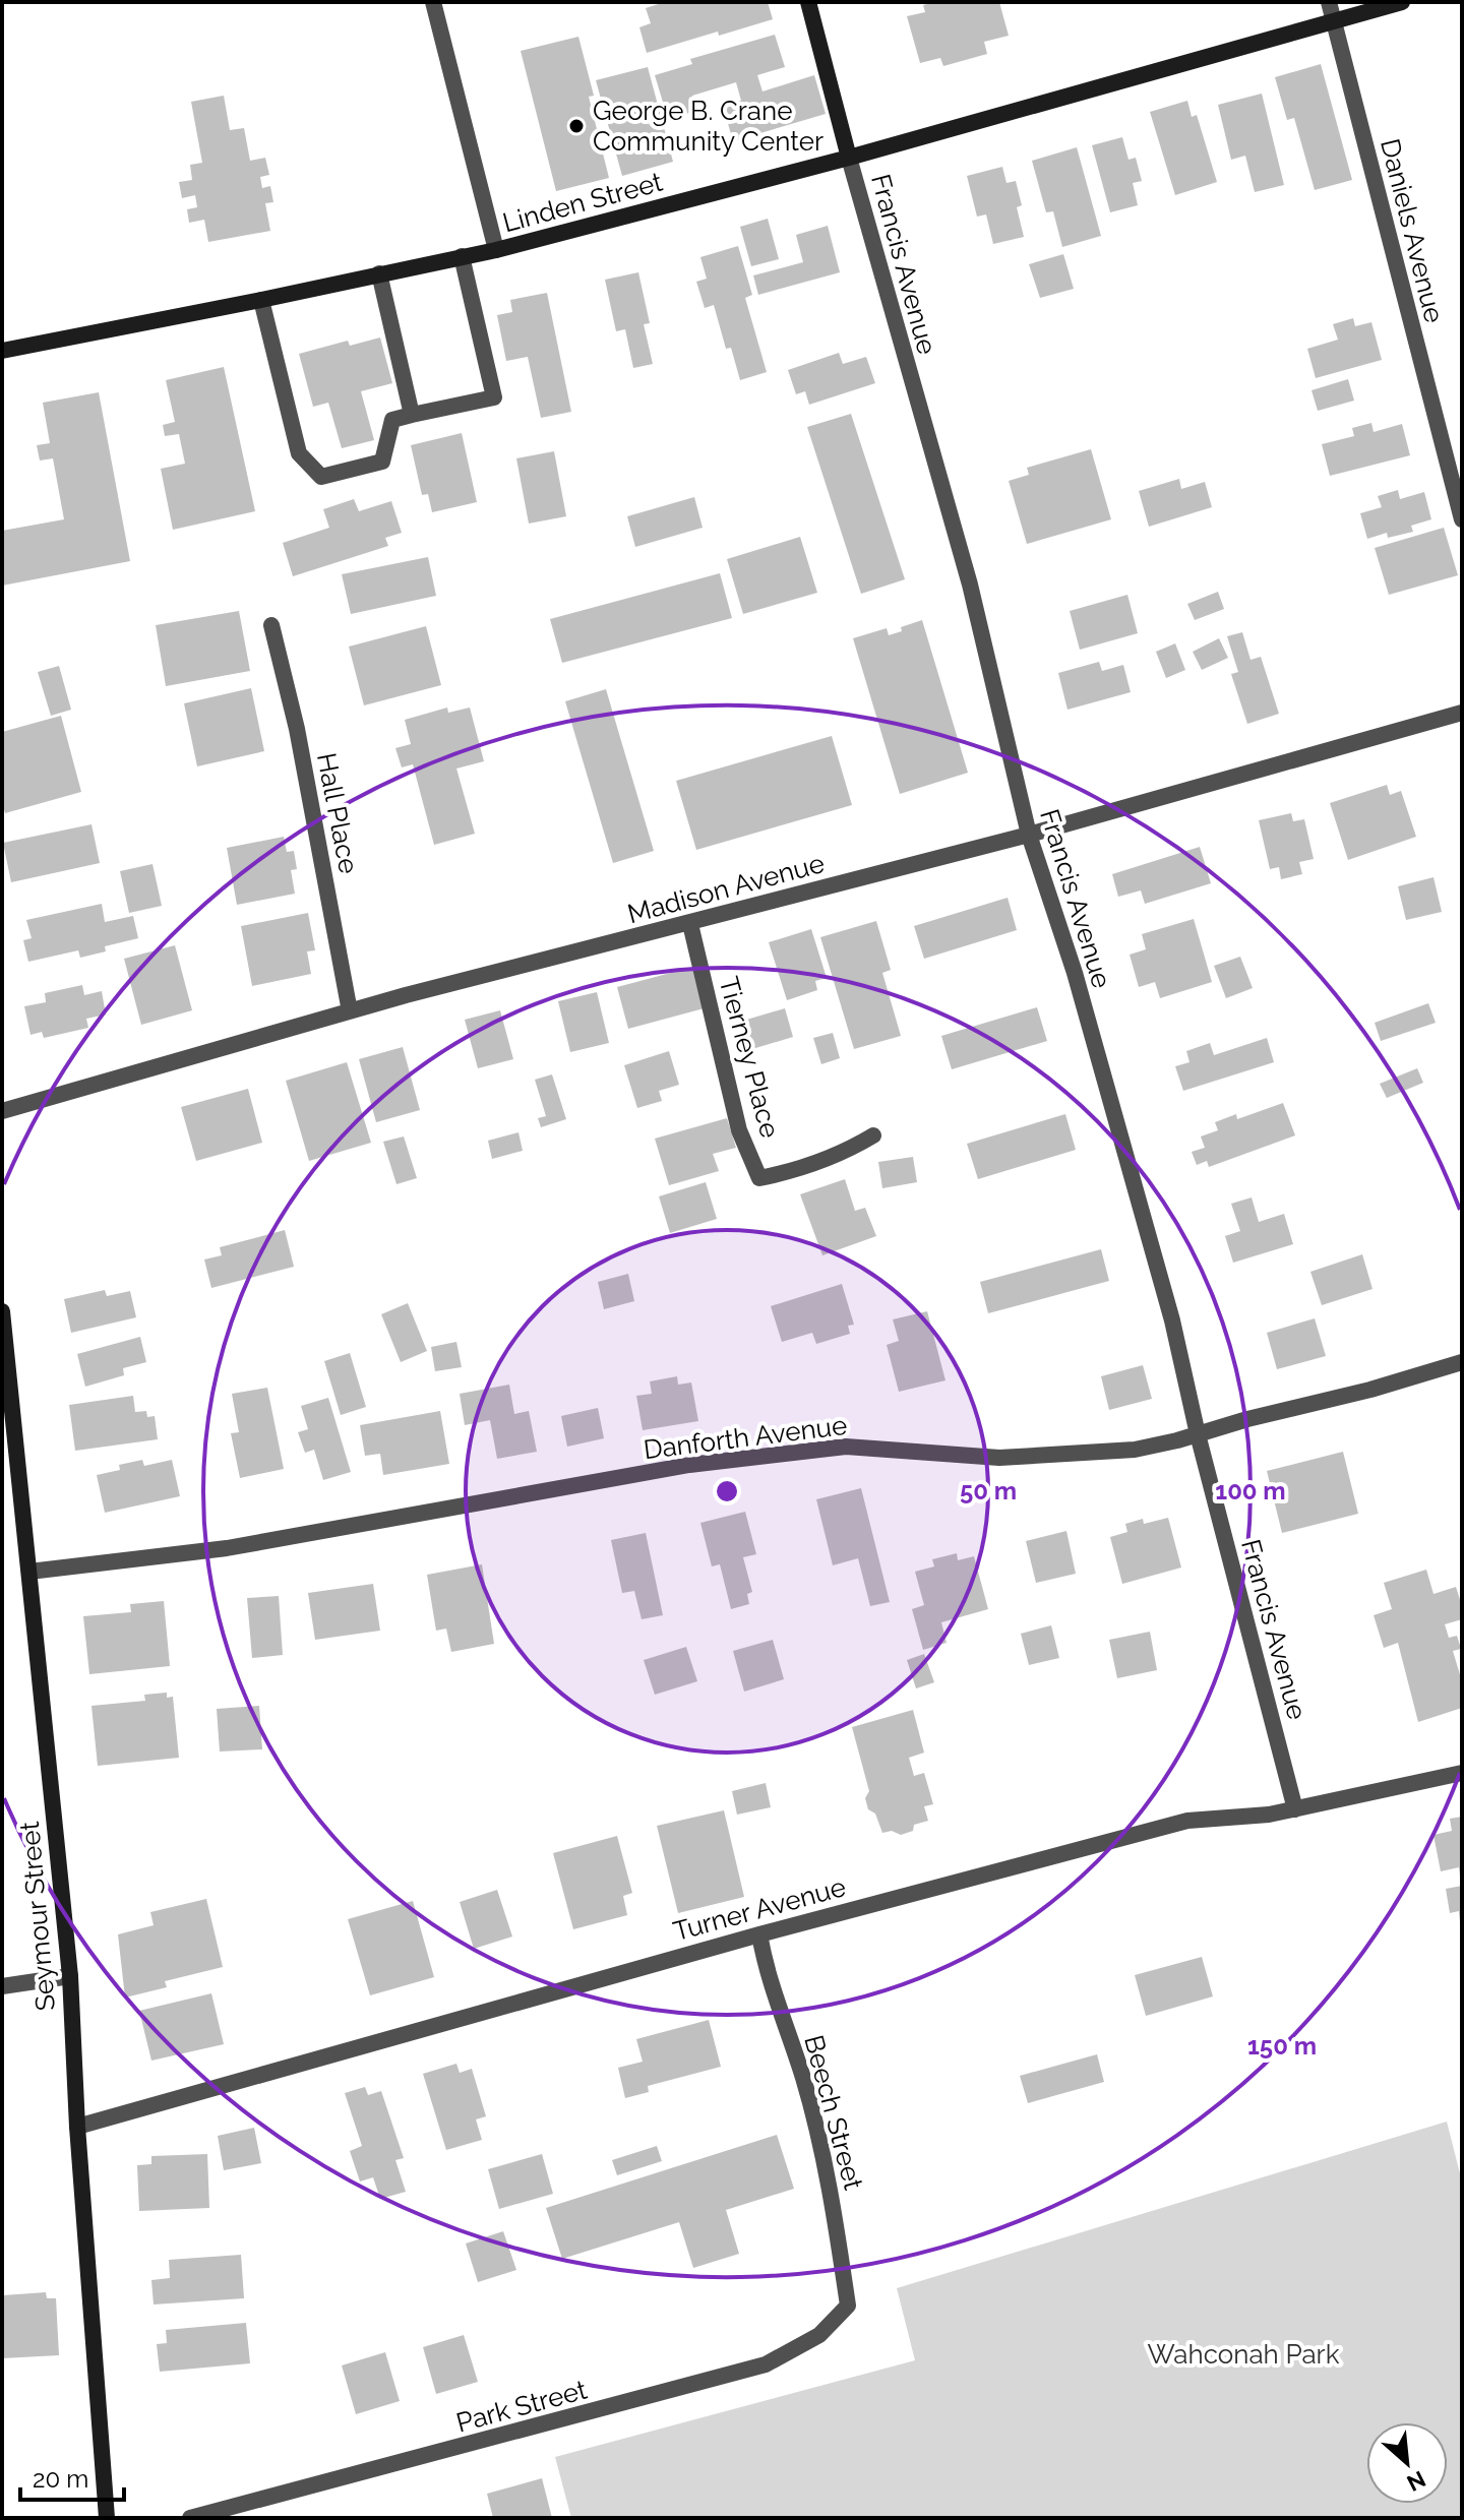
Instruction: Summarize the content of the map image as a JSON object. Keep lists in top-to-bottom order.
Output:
{
  "streets": {
    "street": [
      "Linden Street",
      "Daniels Avenue",
      "Francis Avenue",
      "Hall Place",
      "Madison Avenue",
      "Tierney Place",
      "Danforth Avenue",
      "Turner Avenue",
      "Seymour Street",
      "Beech Street",
      "Park Street"
    ]
  },
  "crossings": [
    ["Linden Street", "Daniels Avenue"],
    ["Linden Street", "Francis Avenue"],
    ["Francis Avenue", "Madison Avenue"],
    ["Francis Avenue", "Danforth Avenue"],
    ["Francis Avenue", "Turner Avenue"],
    ["Hall Place", "Madison Avenue"],
    ["Madison Avenue", "Tierney Place"],
    ["Danforth Avenue", "Seymour Street"],
    ["Turner Avenue", "Seymour Street"],
    ["Turner Avenue", "Beech Street"],
    ["Beech Street", "Park Street"]
  ],
  "parks": ["Wahconah Park"],
  "places": ["George B. Crane Community Center"],
  "scale_bar": "20 m",
  "north": "bottom right",
  "rings": ["50 m", "100 m", "150 m"]
}
